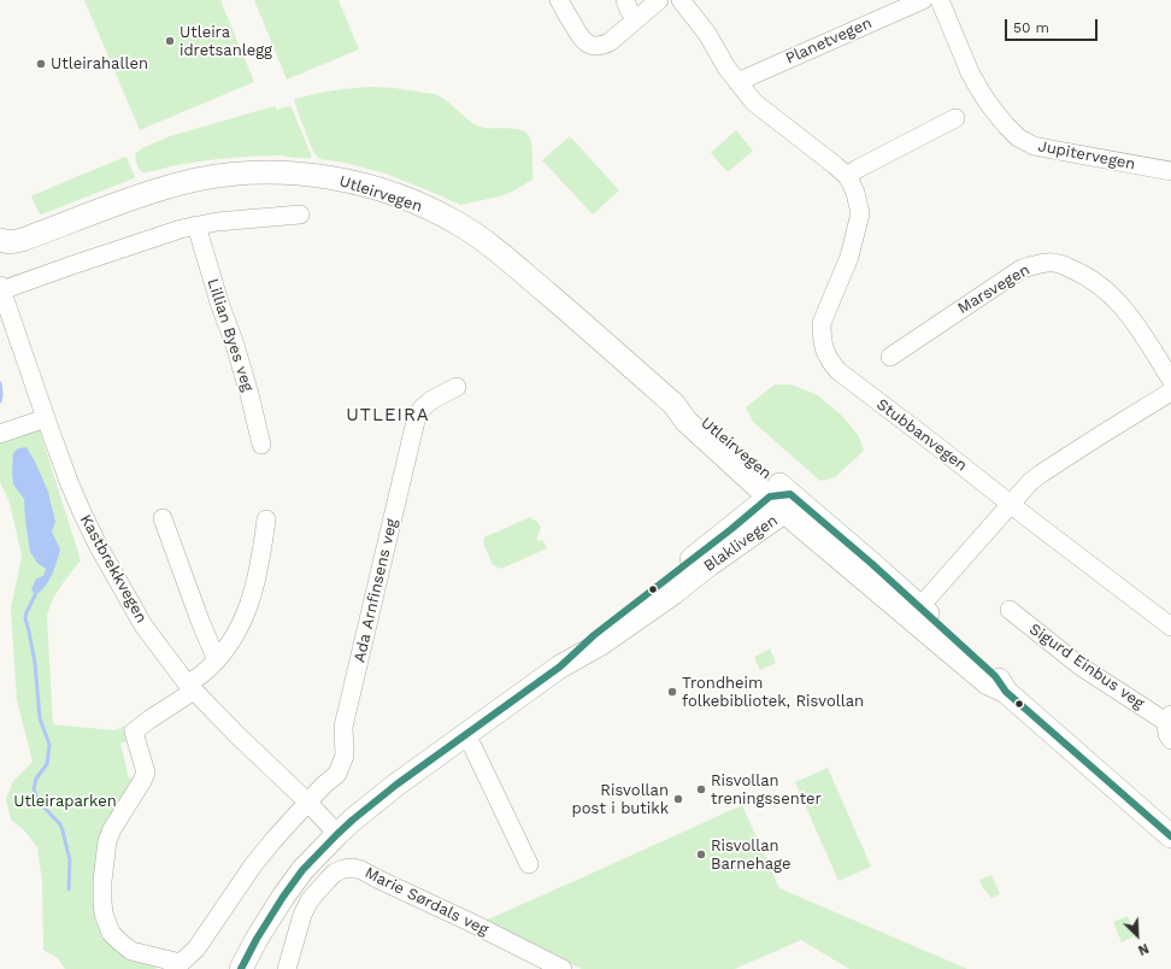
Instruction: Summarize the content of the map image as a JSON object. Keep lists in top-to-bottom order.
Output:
{
  "streets": {
    "main road": ["Utleirvegen", "Blaklivegen"],
    "street": [
      "Planetvegen",
      "Jupitervegen",
      "Marsvegen",
      "Lillian Byes veg",
      "Stubbanvegen",
      "Kastbrekkvegen",
      "Ada Arnfinsens veg",
      "Sigurd Einbus veg",
      "Marie Sørdals veg"
    ]
  },
  "crossings": [
    ["Planetvegen", "Stubbanvegen"],
    ["Utleirvegen", "Blaklivegen"],
    ["Blaklivegen", "Kastbrekkvegen"],
    ["Kastbrekkvegen", "Ada Arnfinsens veg"]
  ],
  "districts": ["UTLEIRA"],
  "parks": ["Utleiraparken"],
  "places": [
    "Utleira idretsanlegg",
    "Utleirahallen",
    "Trondheim folkebibliotek, Risvollan",
    "Risvollan treningssenter",
    "Risvollan post i butikk",
    "Risvollan Barnehage"
  ],
  "scale_bar": "50 m",
  "north": "bottom right"
}
